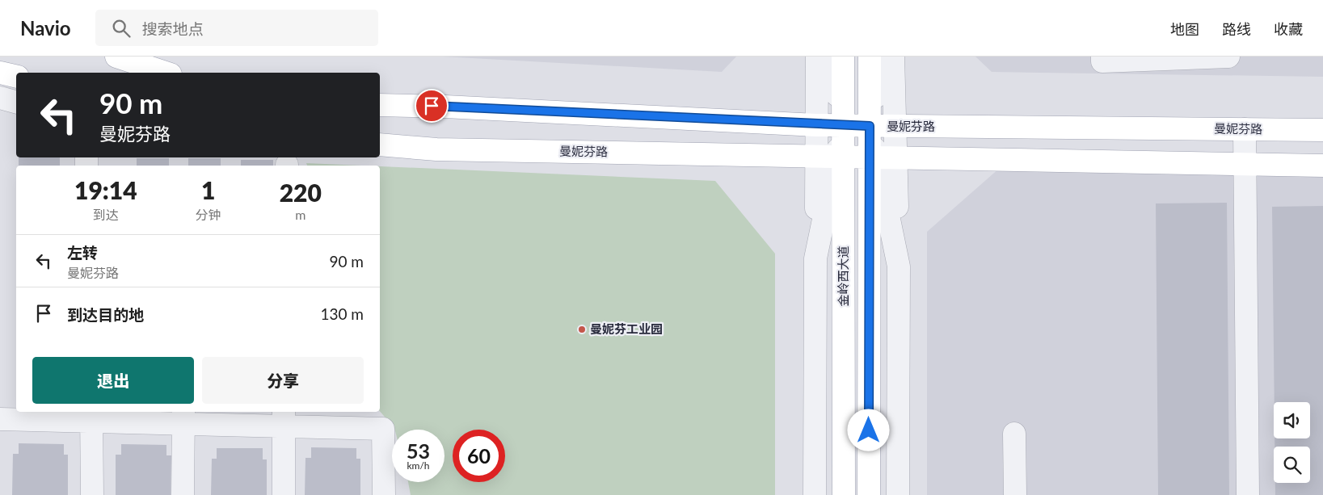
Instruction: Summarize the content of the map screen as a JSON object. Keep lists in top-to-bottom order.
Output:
{
  "streets": {
    "main road": ["曼妮芬路", "金岭西大道"]
  },
  "crossings": [
    ["曼妮芬路", "金岭西大道"]
  ],
  "places": ["曼妮芬工业园"],
  "page": {
    "header": "Navio",
    "search": "搜索地点",
    "nav": ["地图", "路线", "收藏"],
    "turn": ["90 m", "曼妮芬路"],
    "eta": [
      "19:14",
      "到达",
      "1",
      "分钟",
      "220",
      "m"
    ],
    "list": [
      {
        "name": "左转",
        "note": "曼妮芬路",
        "value": "90 m"
      },
      {
        "name": "到达目的地",
        "value": "130 m"
      }
    ],
    "buttons": ["退出", "分享"],
    "speed": "53 km/h",
    "limit": "60"
  }
}
